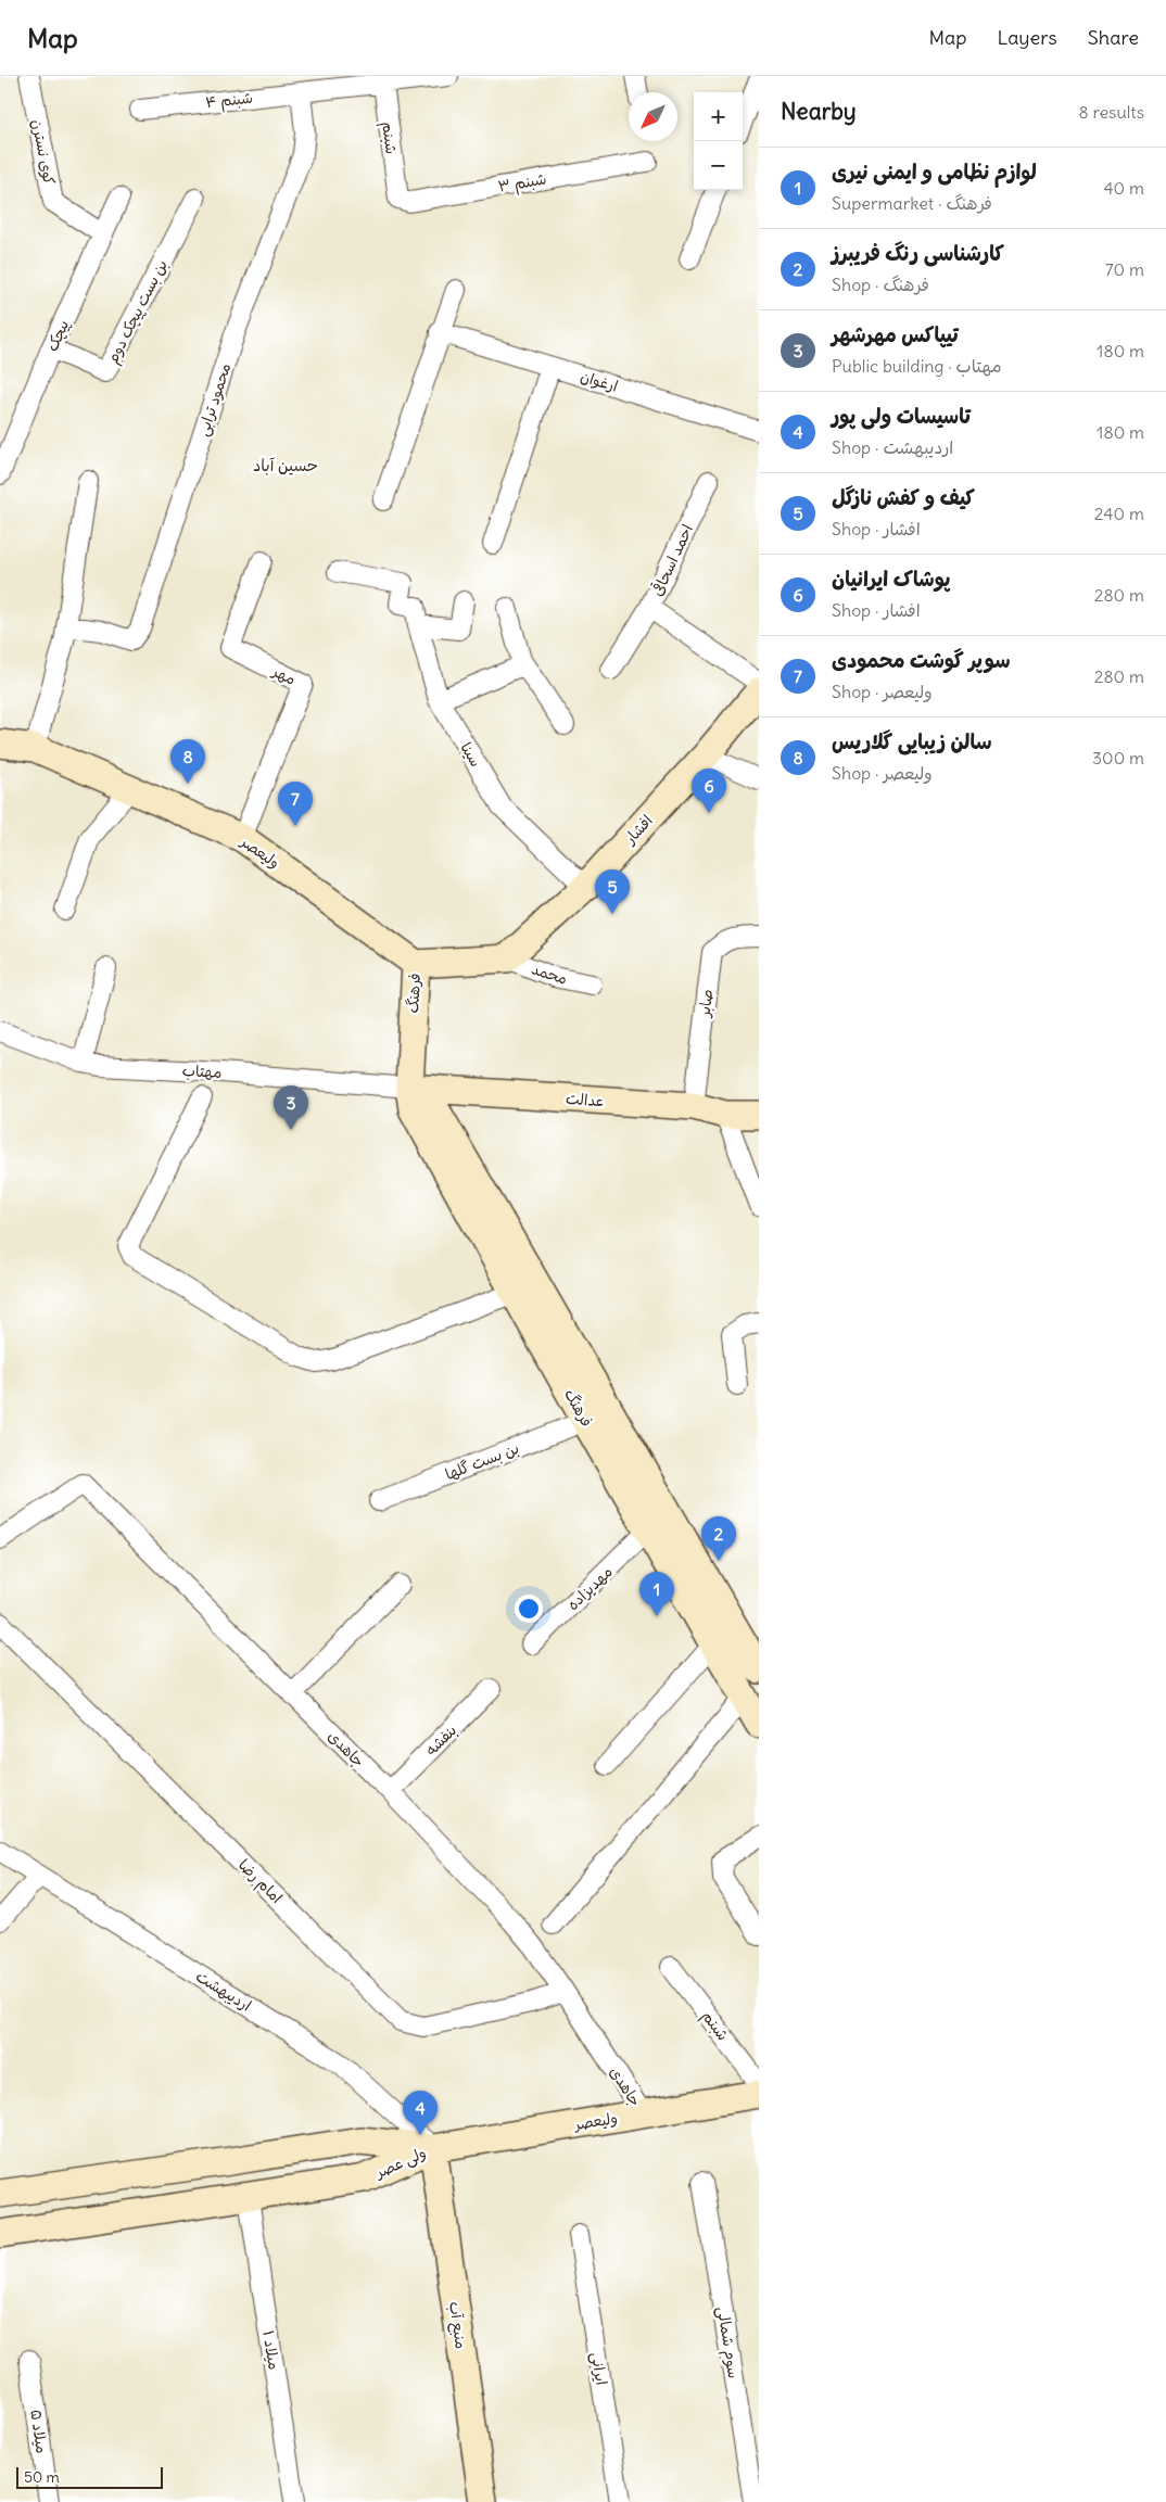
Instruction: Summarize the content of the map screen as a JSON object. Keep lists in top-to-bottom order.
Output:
{
  "streets": {
    "street": [
      "شبنم ۴",
      "شبنم",
      "کوی نسترن",
      "شبنم ۳",
      "بن بست پیچک دوم",
      "پیچک",
      "ارغوان",
      "محمود ترابی",
      "احمد اسحاقی",
      "مهر",
      "سینا",
      "افشار",
      "ولیعصر",
      "محمد",
      "فرهنگ",
      "صابر",
      "مهتاب",
      "عدالت",
      "بن بست گلها",
      "مهدیزاده",
      "بنفشه",
      "جاهدی",
      "امام رضا",
      "اردیبهشت",
      "ولی عصر",
      "منبع آب",
      "سوم شمالی",
      "میلاد ۱",
      "ایرانی",
      "میلاد ۵"
    ]
  },
  "crossings": [
    ["شبنم ۴", "شبنم"],
    ["شبنم ۴", "محمود ترابی"],
    ["شبنم", "شبنم ۳"],
    ["کوی نسترن", "پیچک"],
    ["بن بست پیچک دوم", "پیچک"],
    ["مهر", "ولیعصر"],
    ["سینا", "افشار"],
    ["افشار", "محمد"],
    ["ولیعصر", "فرهنگ"],
    ["ولیعصر", "جاهدی"],
    ["ولیعصر", "اردیبهشت"],
    ["ولیعصر", "ولی عصر"],
    ["ولیعصر", "منبع آب"],
    ["فرهنگ", "مهتاب"],
    ["فرهنگ", "عدالت"],
    ["فرهنگ", "بن بست گلها"],
    ["فرهنگ", "مهدیزاده"],
    ["صابر", "عدالت"],
    ["مهتاب", "عدالت"],
    ["بنفشه", "جاهدی"],
    ["جاهدی", "امام رضا"],
    ["اردیبهشت", "ولی عصر"],
    ["اردیبهشت", "منبع آب"],
    ["ولی عصر", "منبع آب"],
    ["ولی عصر", "میلاد ۱"]
  ],
  "districts": ["حسین آباد"],
  "scale_bar": "50 m",
  "north": "bottom left",
  "page": {
    "header": "Map",
    "nav": ["Map", "Layers", "Share"],
    "heading": ["Nearby", "8 results"],
    "map_buttons": ["+", "−"],
    "list": [
      {
        "mark": "1",
        "name": "لوازم نظامی و ایمنی نیری",
        "note": "Supermarket · فرهنگ",
        "value": "40 m"
      },
      {
        "mark": "2",
        "name": "کارشناسی رنگ فریبرز",
        "note": "Shop · فرهنگ",
        "value": "70 m"
      },
      {
        "mark": "3",
        "name": "تیپاکس مهرشهر",
        "note": "Public building · مهتاب",
        "value": "180 m"
      },
      {
        "mark": "4",
        "name": "تاسیسات ولی پور",
        "note": "Shop · اردیبهشت",
        "value": "180 m"
      },
      {
        "mark": "5",
        "name": "کیف و کفش نازگل",
        "note": "Shop · افشار",
        "value": "240 m"
      },
      {
        "mark": "6",
        "name": "پوشاک ایرانیان",
        "note": "Shop · افشار",
        "value": "280 m"
      },
      {
        "mark": "7",
        "name": "سوپر گوشت محمودی",
        "note": "Shop · ولیعصر",
        "value": "280 m"
      },
      {
        "mark": "8",
        "name": "سالن زیبایی گلاریس",
        "note": "Shop · ولیعصر",
        "value": "300 m"
      }
    ],
    "pins": [
      "8",
      "6",
      "7",
      "5",
      "3",
      "2",
      "1",
      "4"
    ],
    "scale": "50 m"
  }
}
